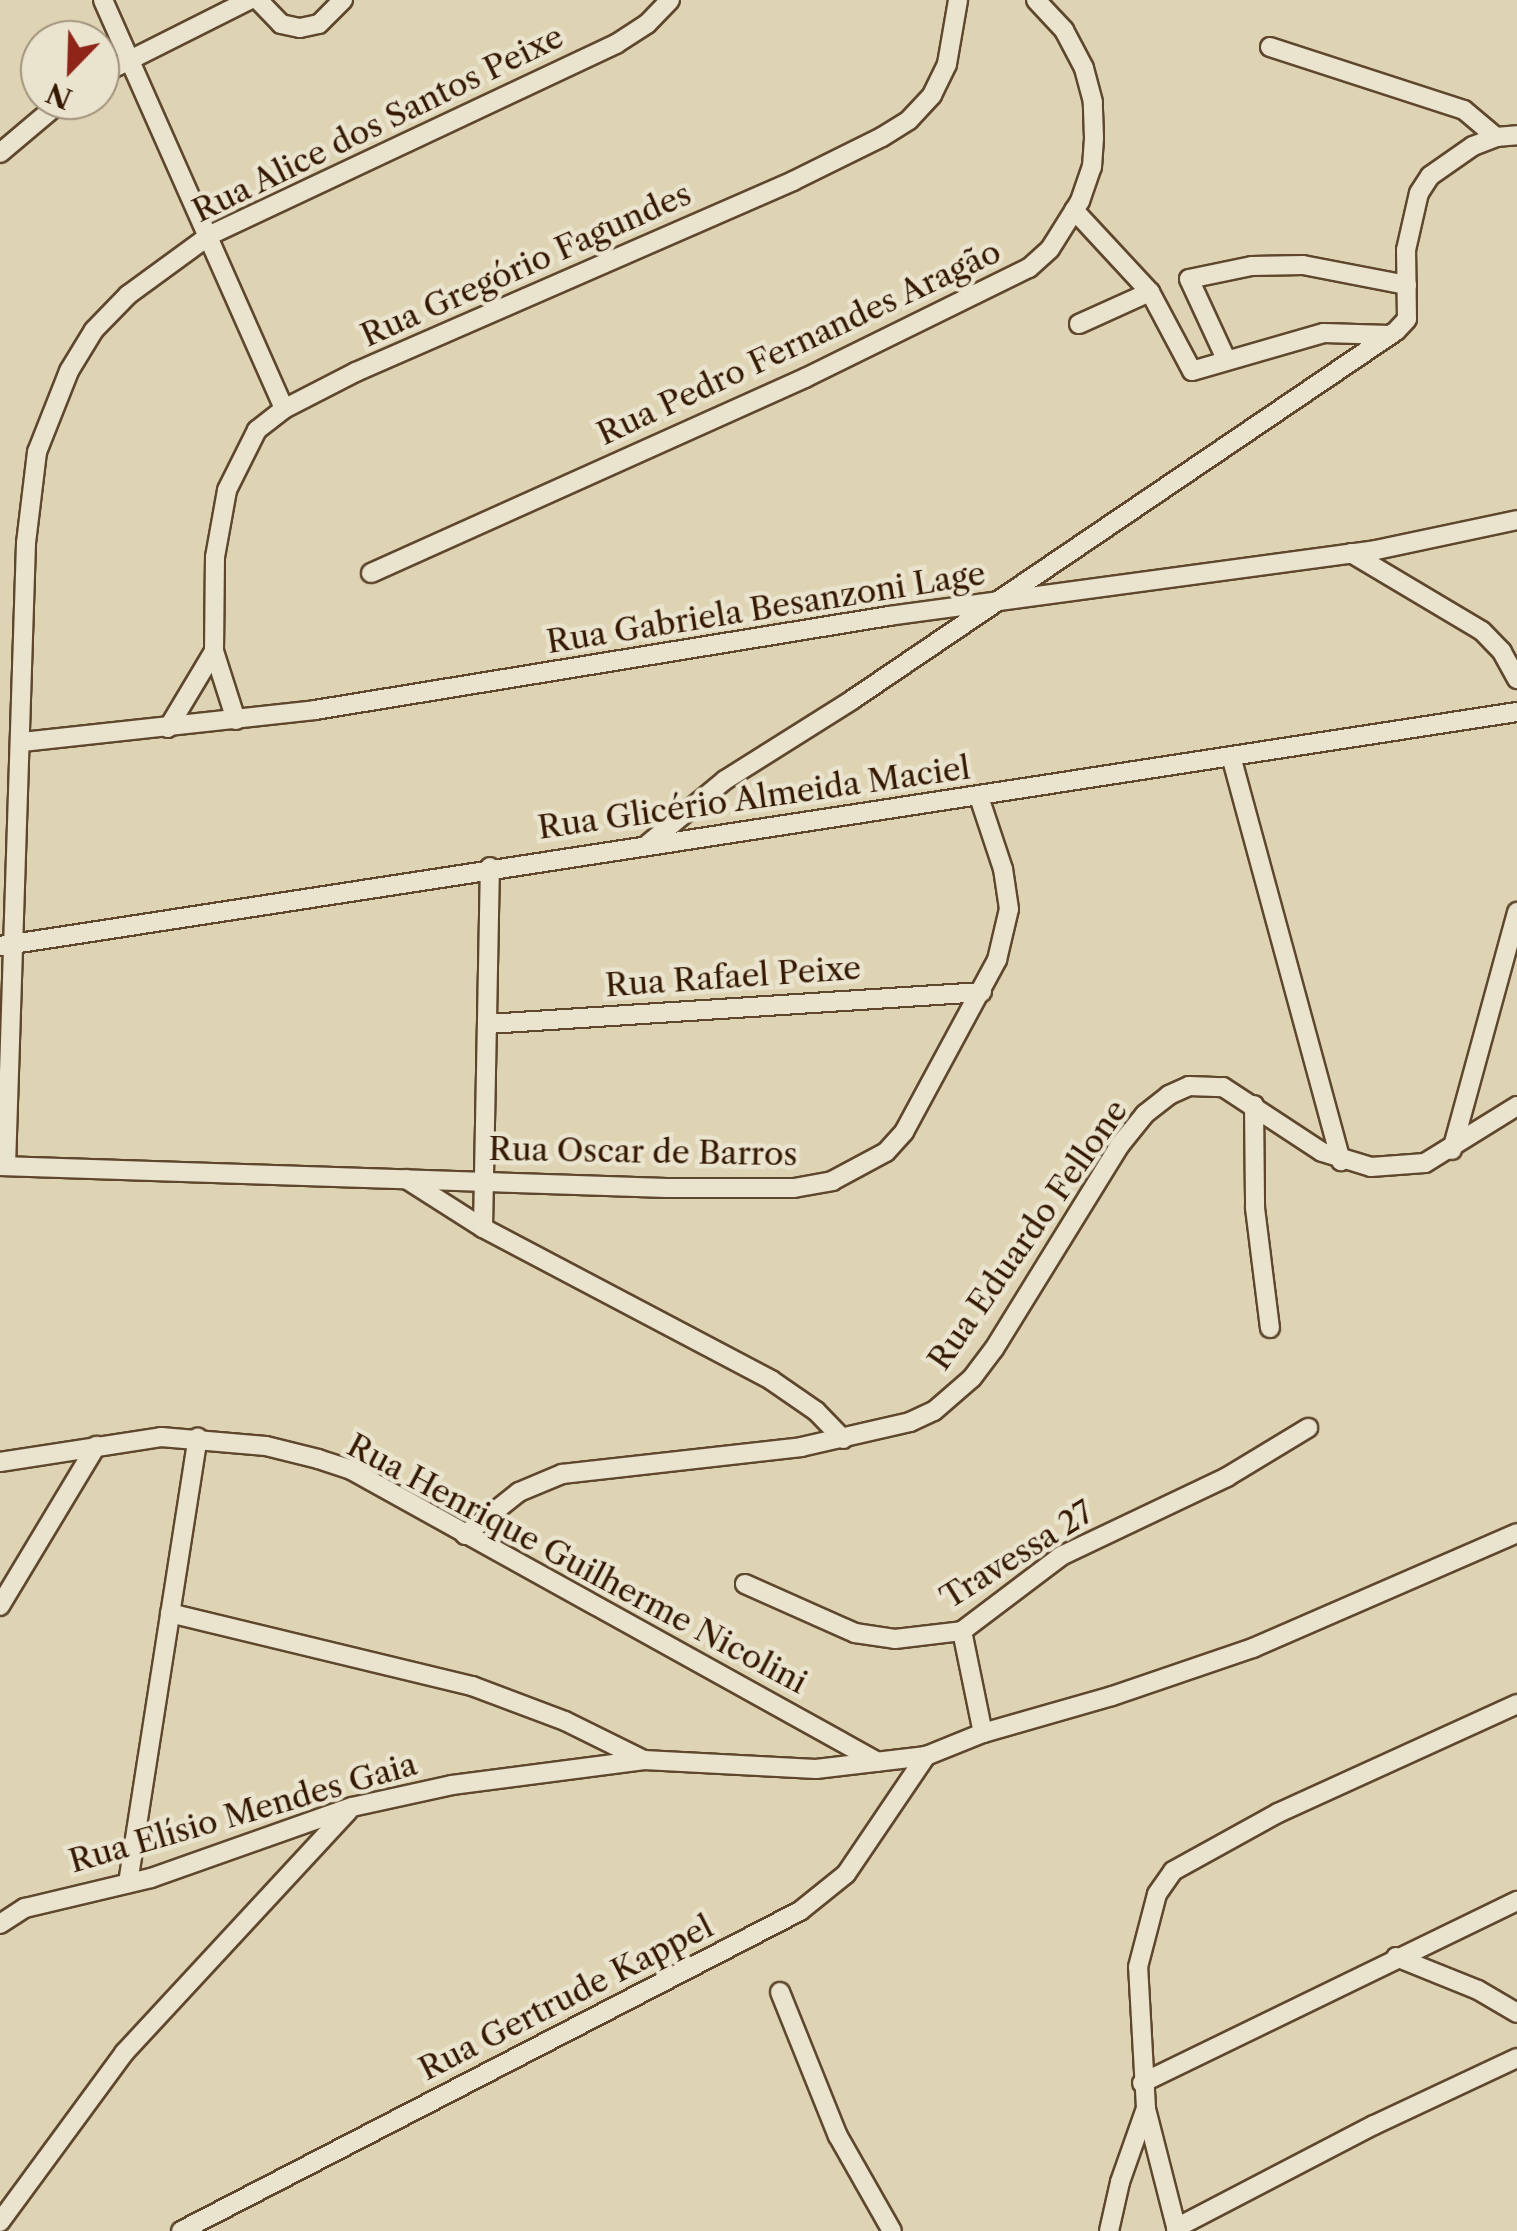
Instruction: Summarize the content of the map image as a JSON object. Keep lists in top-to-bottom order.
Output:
{
  "streets": {
    "street": [
      "Rua Alice dos Santos Peixe",
      "Rua Gregório Fagundes",
      "Rua Pedro Fernandes Aragão",
      "Rua Gabriela Besanzoni Lage",
      "Rua Glicério Almeida Maciel",
      "Rua Rafael Peixe",
      "Rua Oscar de Barros",
      "Rua Eduardo Fellone",
      "Travessa 27",
      "Rua Henrique Guilherme Nicolini",
      "Rua Elísio Mendes Gaia",
      "Rua Gertrude Kappel"
    ]
  },
  "crossings": [
    ["Rua Alice dos Santos Peixe", "Rua Gabriela Besanzoni Lage"],
    ["Rua Alice dos Santos Peixe", "Rua Glicério Almeida Maciel"],
    ["Rua Alice dos Santos Peixe", "Rua Oscar de Barros"],
    ["Rua Gregório Fagundes", "Rua Gabriela Besanzoni Lage"],
    ["Rua Glicério Almeida Maciel", "Rua Oscar de Barros"],
    ["Rua Rafael Peixe", "Rua Oscar de Barros"],
    ["Rua Eduardo Fellone", "Rua Henrique Guilherme Nicolini"],
    ["Rua Henrique Guilherme Nicolini", "Rua Elísio Mendes Gaia"],
    ["Rua Elísio Mendes Gaia", "Rua Gertrude Kappel"]
  ],
  "north": "bottom left"
}
